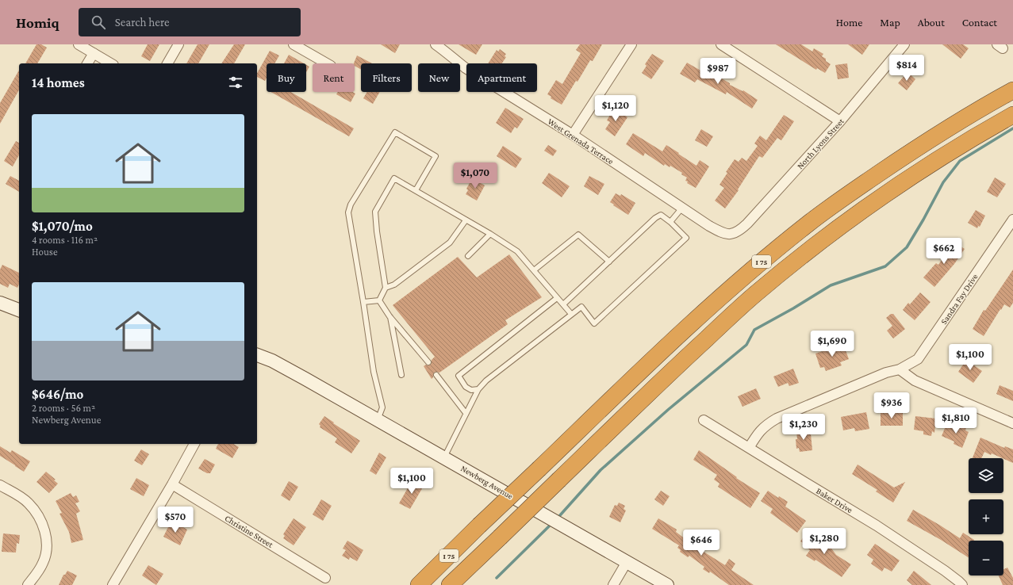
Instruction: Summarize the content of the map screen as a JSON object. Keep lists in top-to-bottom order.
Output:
{
  "streets": {
    "highway": ["I 75"],
    "street": [
      "West Grenada Terrace",
      "North Lyons Street",
      "Sandra Fay Drive",
      "Newberg Avenue",
      "Baker Drive",
      "Christine Street"
    ]
  },
  "crossings": [
    ["West Grenada Terrace", "North Lyons Street"],
    ["Sandra Fay Drive", "Baker Drive"]
  ],
  "page": {
    "header": "Homiq",
    "search": "Search here",
    "nav": [
      "Home",
      "Map",
      "About",
      "Contact"
    ],
    "price": [
      "$814",
      "$987",
      "$1,120",
      "$1,070",
      "$662",
      "$1,690",
      "$1,100",
      "$936",
      "$1,810",
      "$1,230",
      "$1,100",
      "$570",
      "$1,280",
      "$646"
    ],
    "chip": [
      "Buy",
      "Rent",
      "Filters",
      "New",
      "Apartment"
    ],
    "heading": "14 homes",
    "list": [
      {
        "name": "$1,070/mo",
        "note": "4 rooms · 116 m² · House"
      },
      {
        "name": "$646/mo",
        "note": "2 rooms · 56 m² · Newberg Avenue"
      }
    ],
    "map_buttons": ["+", "−"]
  }
}
